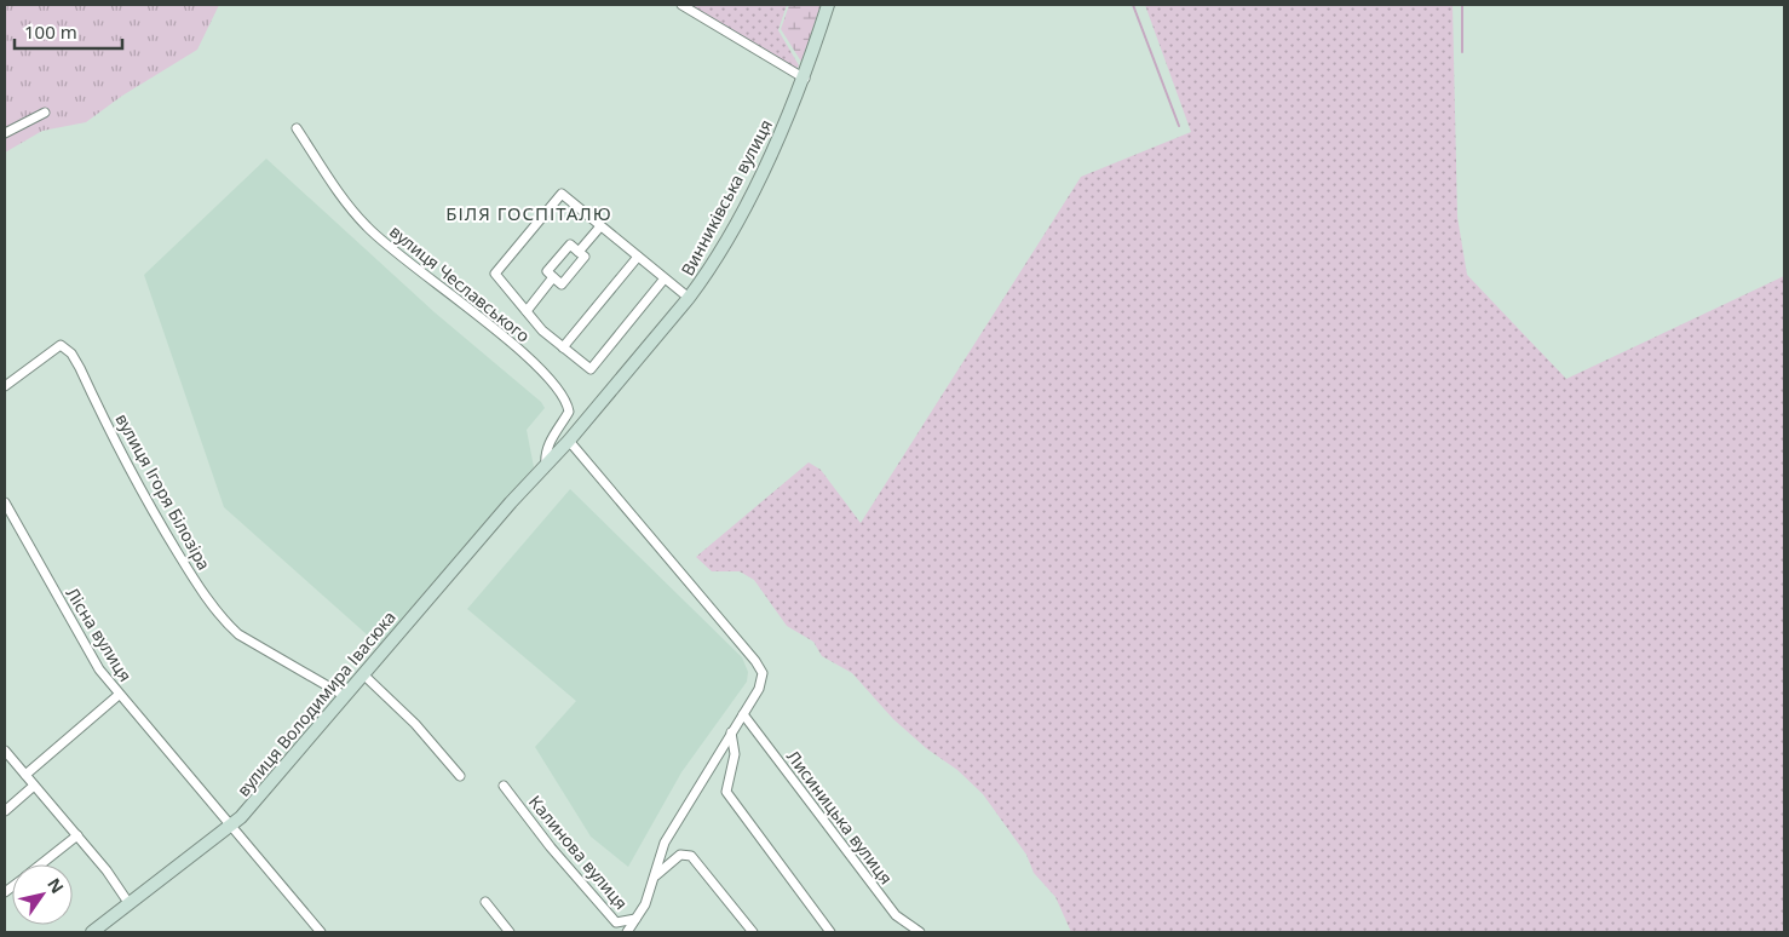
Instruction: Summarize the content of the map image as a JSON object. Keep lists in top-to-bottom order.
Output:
{
  "streets": {
    "main road": ["Винниківська вулиця", "вулиця Володимира Івасюка"],
    "street": [
      "вулиця Чеславського",
      "вулиця Ігоря Білозіра",
      "Лісна вулиця",
      "Лисиницька вулиця",
      "Калинова вулиця"
    ]
  },
  "crossings": [
    ["Винниківська вулиця", "вулиця Чеславського"],
    ["Винниківська вулиця", "вулиця Володимира Івасюка"],
    ["вулиця Чеславського", "вулиця Володимира Івасюка"],
    ["вулиця Ігоря Білозіра", "вулиця Володимира Івасюка"],
    ["Лісна вулиця", "вулиця Володимира Івасюка"]
  ],
  "districts": ["БІЛЯ ГОСПІТАЛЮ"],
  "scale_bar": "100 m",
  "north": "top right"
}
